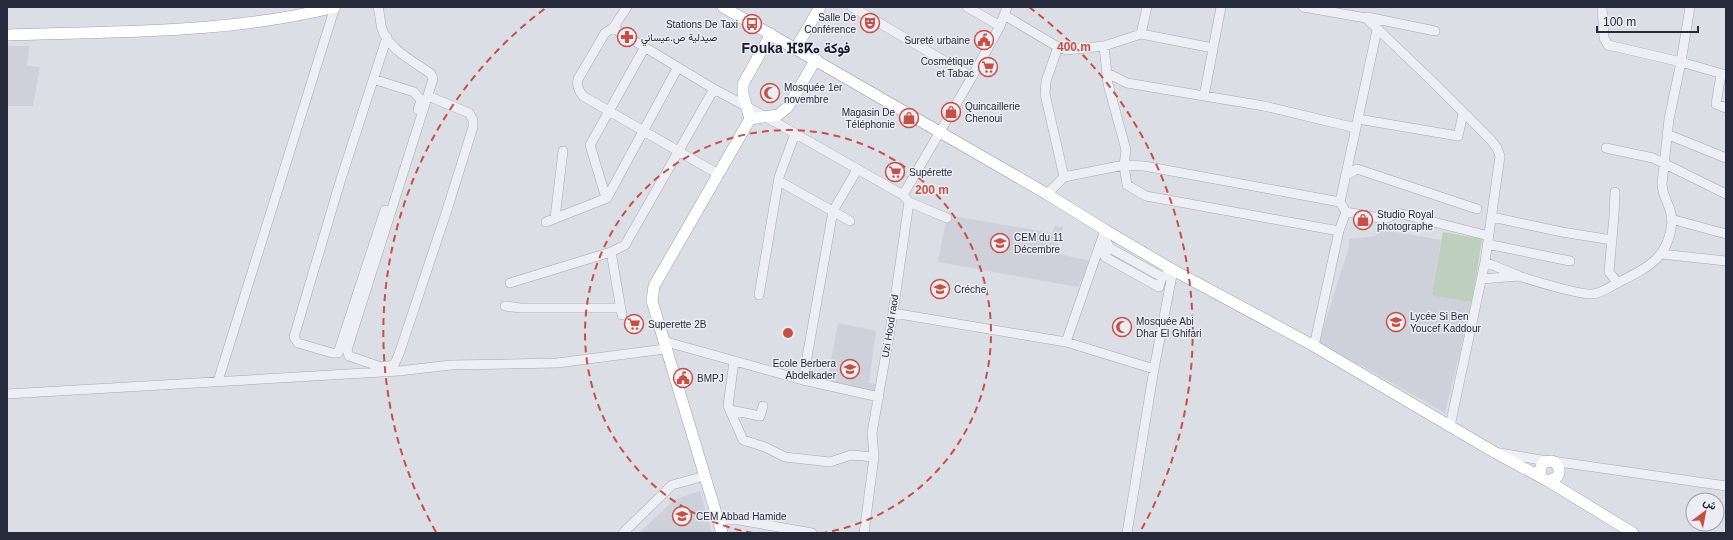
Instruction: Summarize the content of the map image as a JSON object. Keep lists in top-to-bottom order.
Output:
{
  "streets": {
    "street": ["Uzi Hood raod"]
  },
  "districts": ["Fouka ⴼⵓⴽⴰ فوكة"],
  "places": {
    "theatre": ["Salle De Conférence"],
    "bus stop": ["Stations De Taxi"],
    "pharmacy": ["صيدلية ص.عيساني"],
    "public building": ["Sureté urbaine", "BMPJ"],
    "supermarket": ["Cosmétique et Tabac", "Supérette", "Superette 2B"],
    "mosque": ["Mosquée 1er novembre", "Mosquée Abi Dhar El Ghifari"],
    "shop": ["Quincaillerie Chenoui", "Magasin De Téléphonie", "Studio Royal photographe"],
    "school or university": [
      "CEM du 11 Décembre",
      "Créche",
      "Lycée Si Ben Youcef Kaddour",
      "Ecole Berbera Abdelkader",
      "CEM Abbad Hamide"
    ]
  },
  "scale_bar": "100 m",
  "north": "top right",
  "rings": ["400 m", "200 m"]
}
